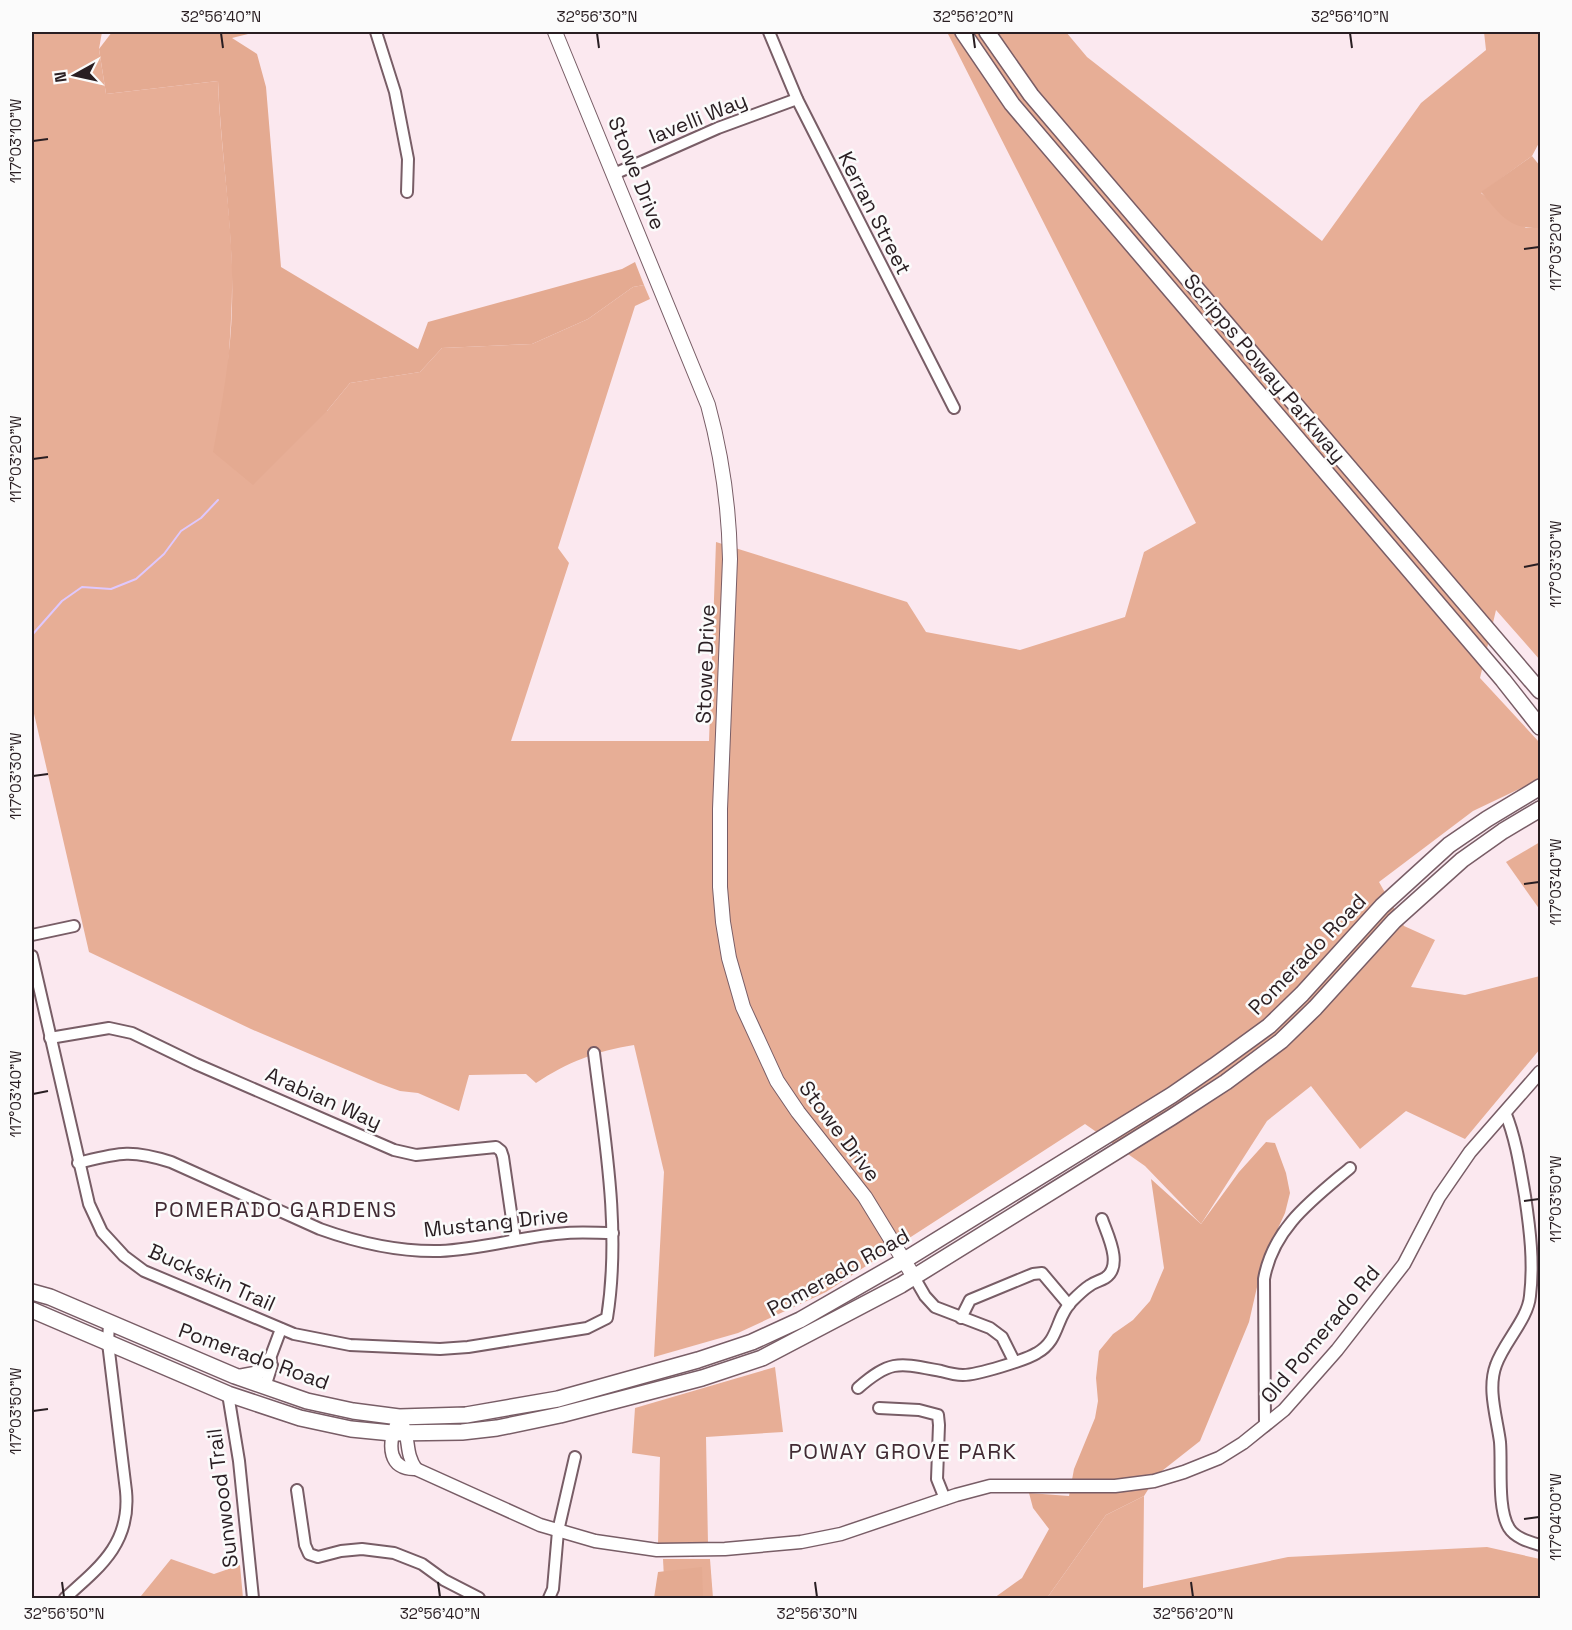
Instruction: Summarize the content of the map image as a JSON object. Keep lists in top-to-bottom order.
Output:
{
  "streets": {
    "main road": ["Stowe Drive", "Scripps Poway Parkway", "Pomerado Road"],
    "street": [
      "Iavelli Way",
      "Kerran Street",
      "Arabian Way",
      "Mustang Drive",
      "Buckskin Trail",
      "Old Pomerado Rd",
      "Sunwood Trail"
    ]
  },
  "crossings": [
    ["Iavelli Way", "Stowe Drive"],
    ["Iavelli Way", "Kerran Street"],
    ["Stowe Drive", "Pomerado Road"],
    ["Pomerado Road", "Old Pomerado Rd"],
    ["Pomerado Road", "Sunwood Trail"],
    ["Arabian Way", "Mustang Drive"],
    ["Arabian Way", "Buckskin Trail"],
    ["Mustang Drive", "Buckskin Trail"]
  ],
  "districts": ["POMERADO GARDENS", "POWAY GROVE PARK"],
  "north": "left",
  "coordinates": [
    "32°56'40\"N",
    "32°56'30\"N",
    "32°56'20\"N",
    "32°56'10\"N",
    "117°03'10\"W",
    "117°03'20\"W",
    "117°03'30\"W",
    "117°03'40\"W",
    "117°03'50\"W",
    "117°04'00\"W",
    "32°56'50\"N"
  ]
}
